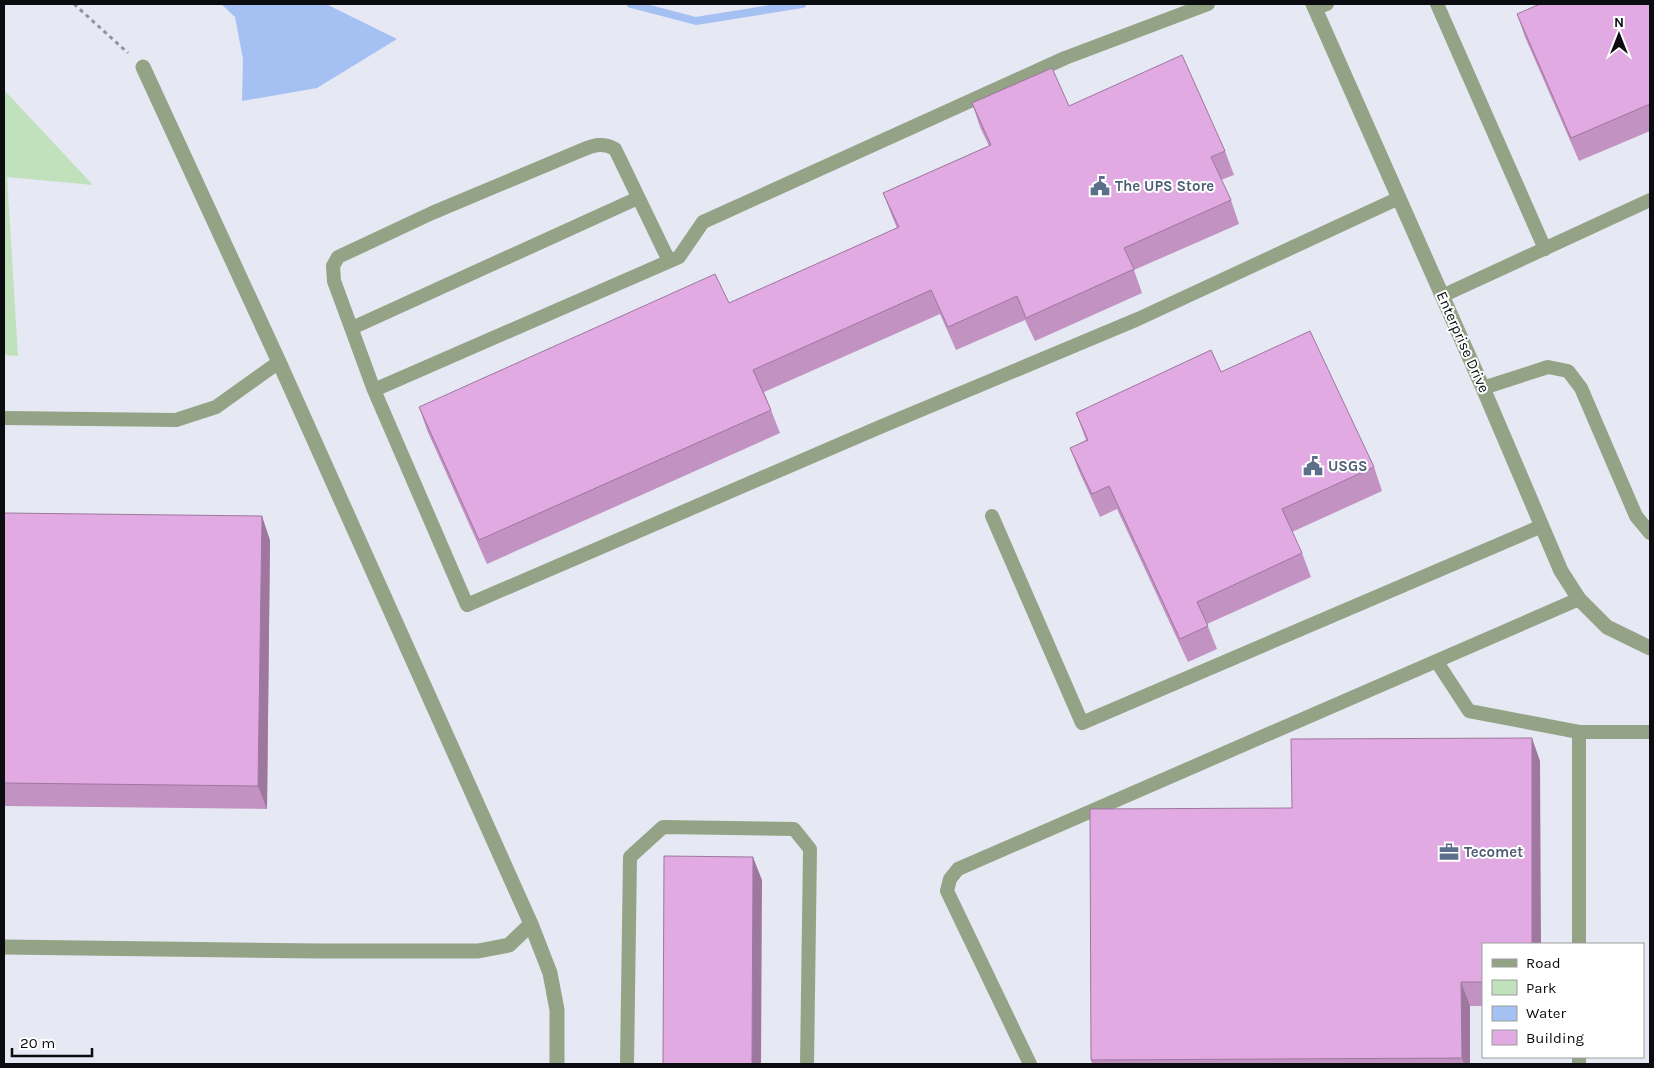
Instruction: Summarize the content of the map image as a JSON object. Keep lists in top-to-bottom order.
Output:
{
  "streets": {
    "street": ["Enterprise Drive"]
  },
  "places": {
    "public building": ["The UPS Store", "USGS"],
    "office": ["Tecomet"]
  },
  "legend": [
    "Road",
    "Park",
    "Water",
    "Building"
  ],
  "scale_bar": "20 m",
  "north": "top"
}
